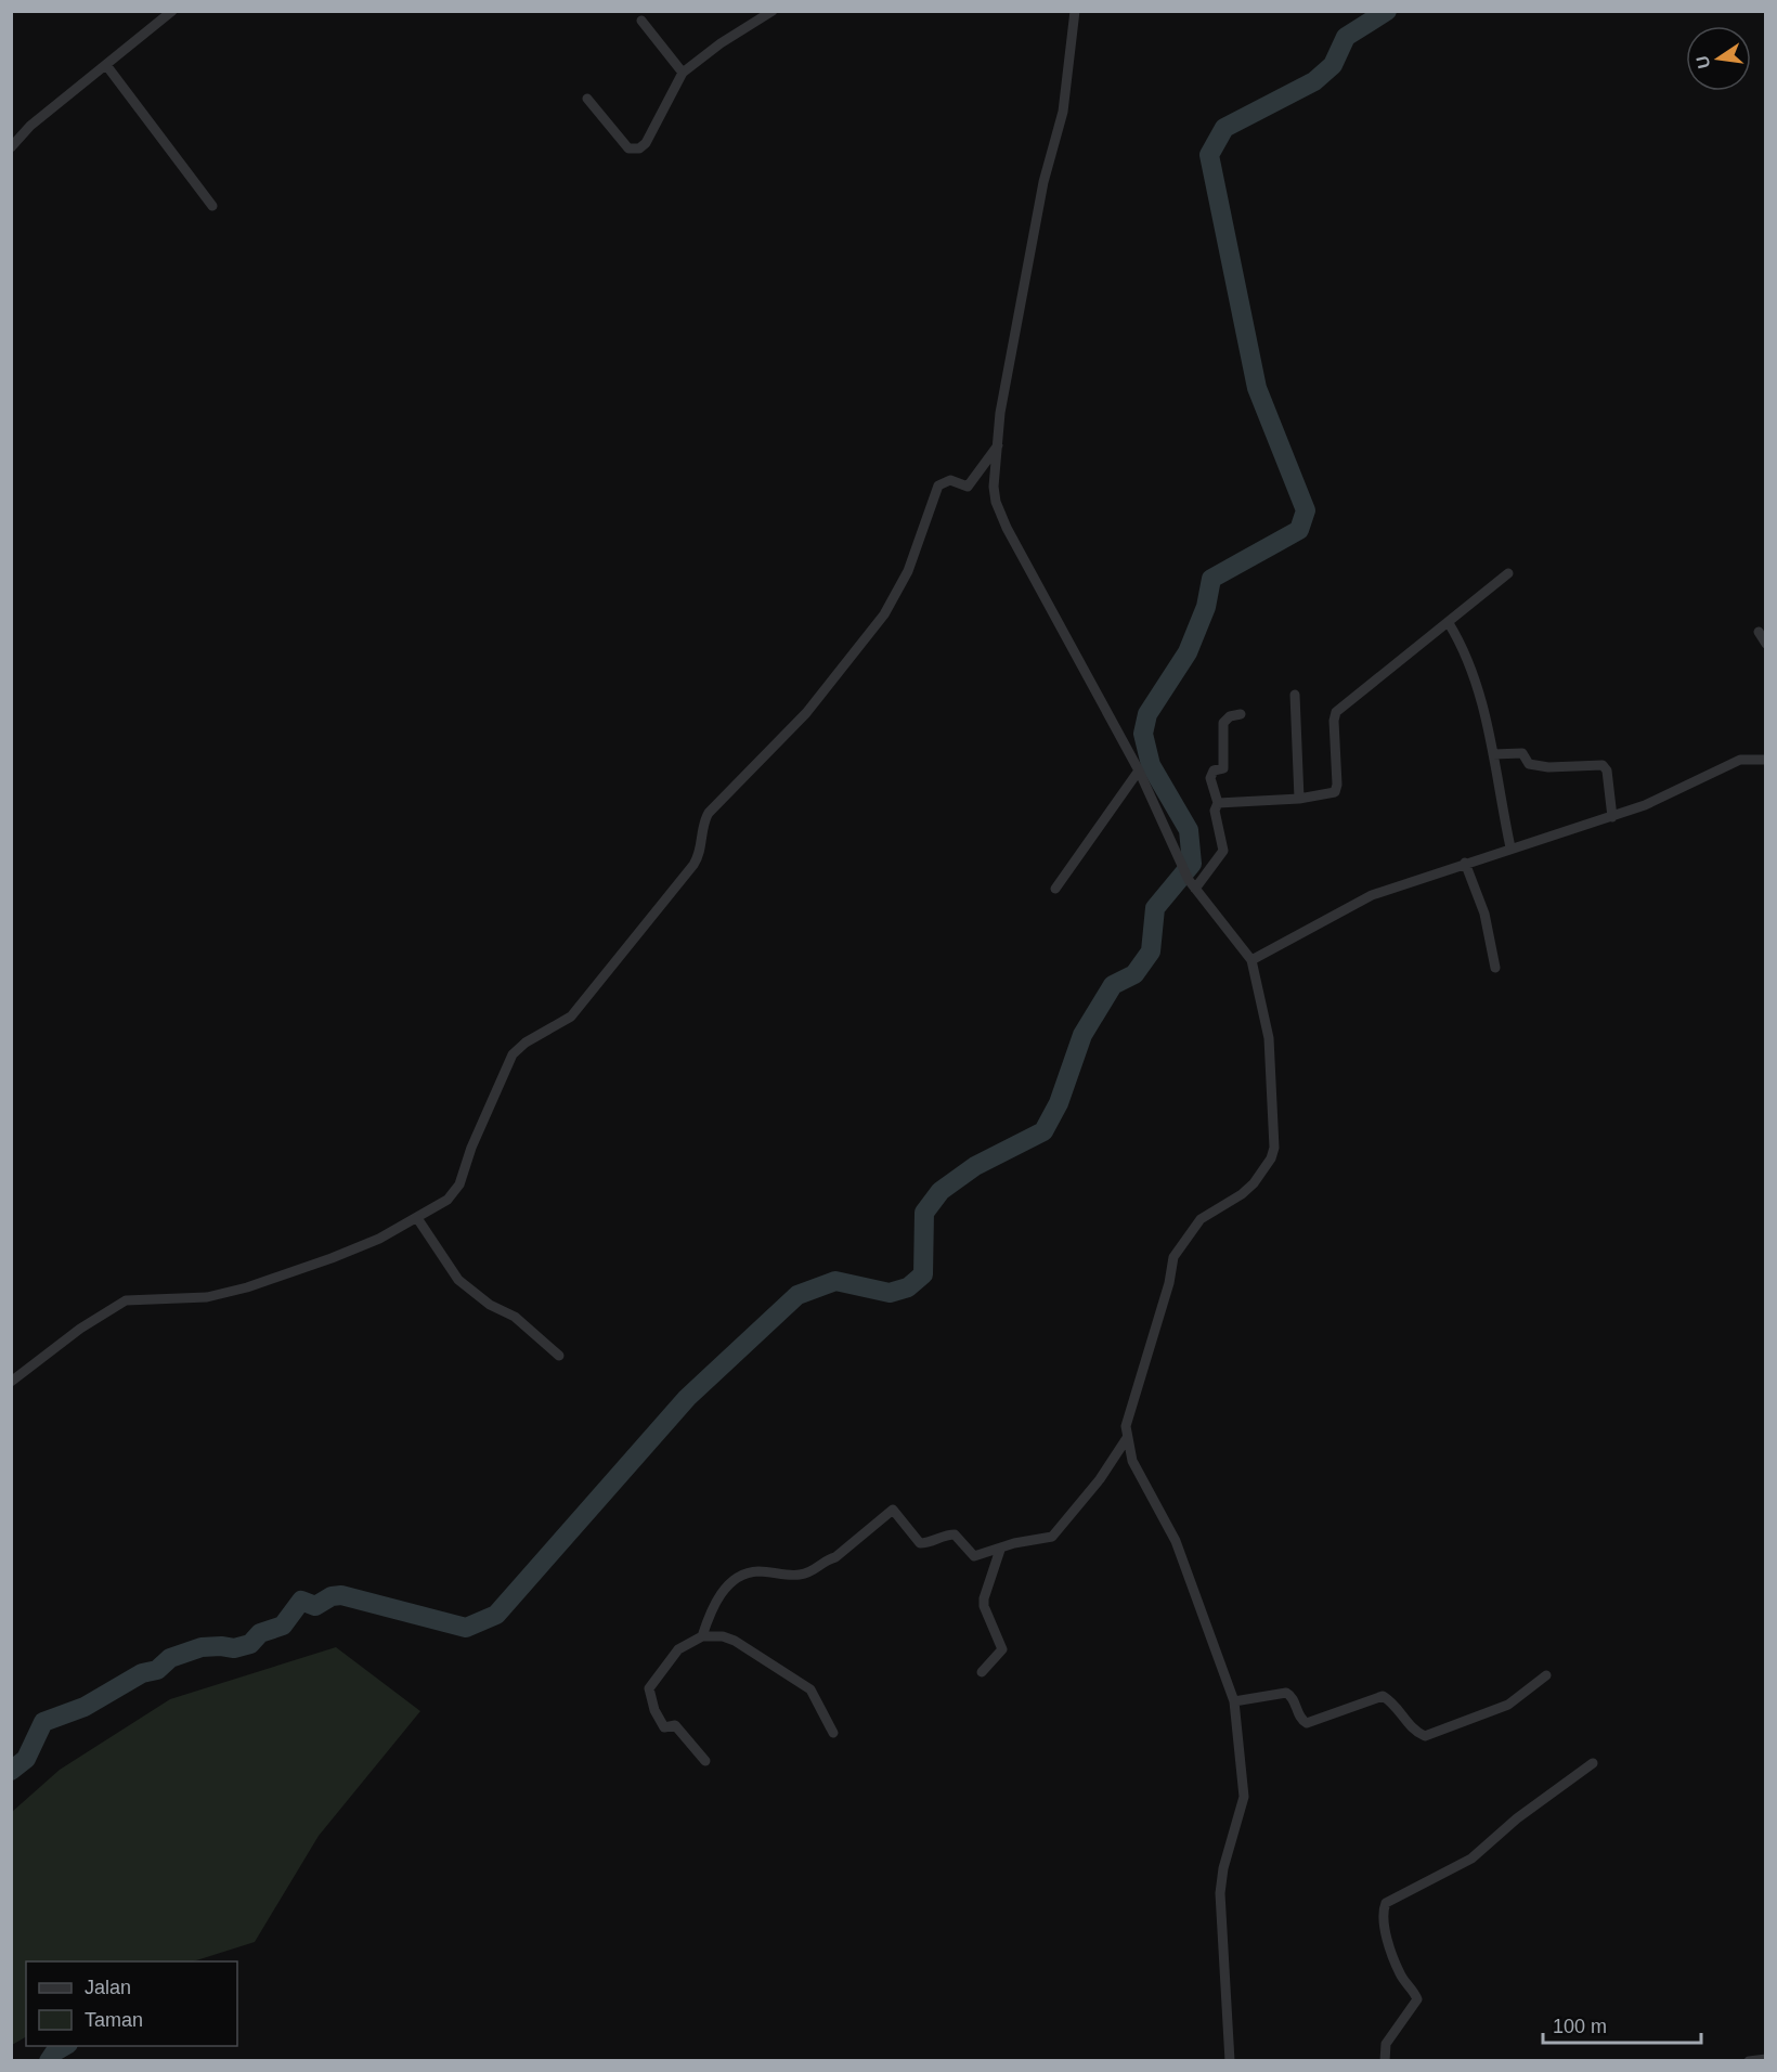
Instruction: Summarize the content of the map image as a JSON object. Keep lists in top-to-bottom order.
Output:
{
  "legend": ["Jalan", "Taman"],
  "scale_bar": "100 m",
  "north": "left"
}
